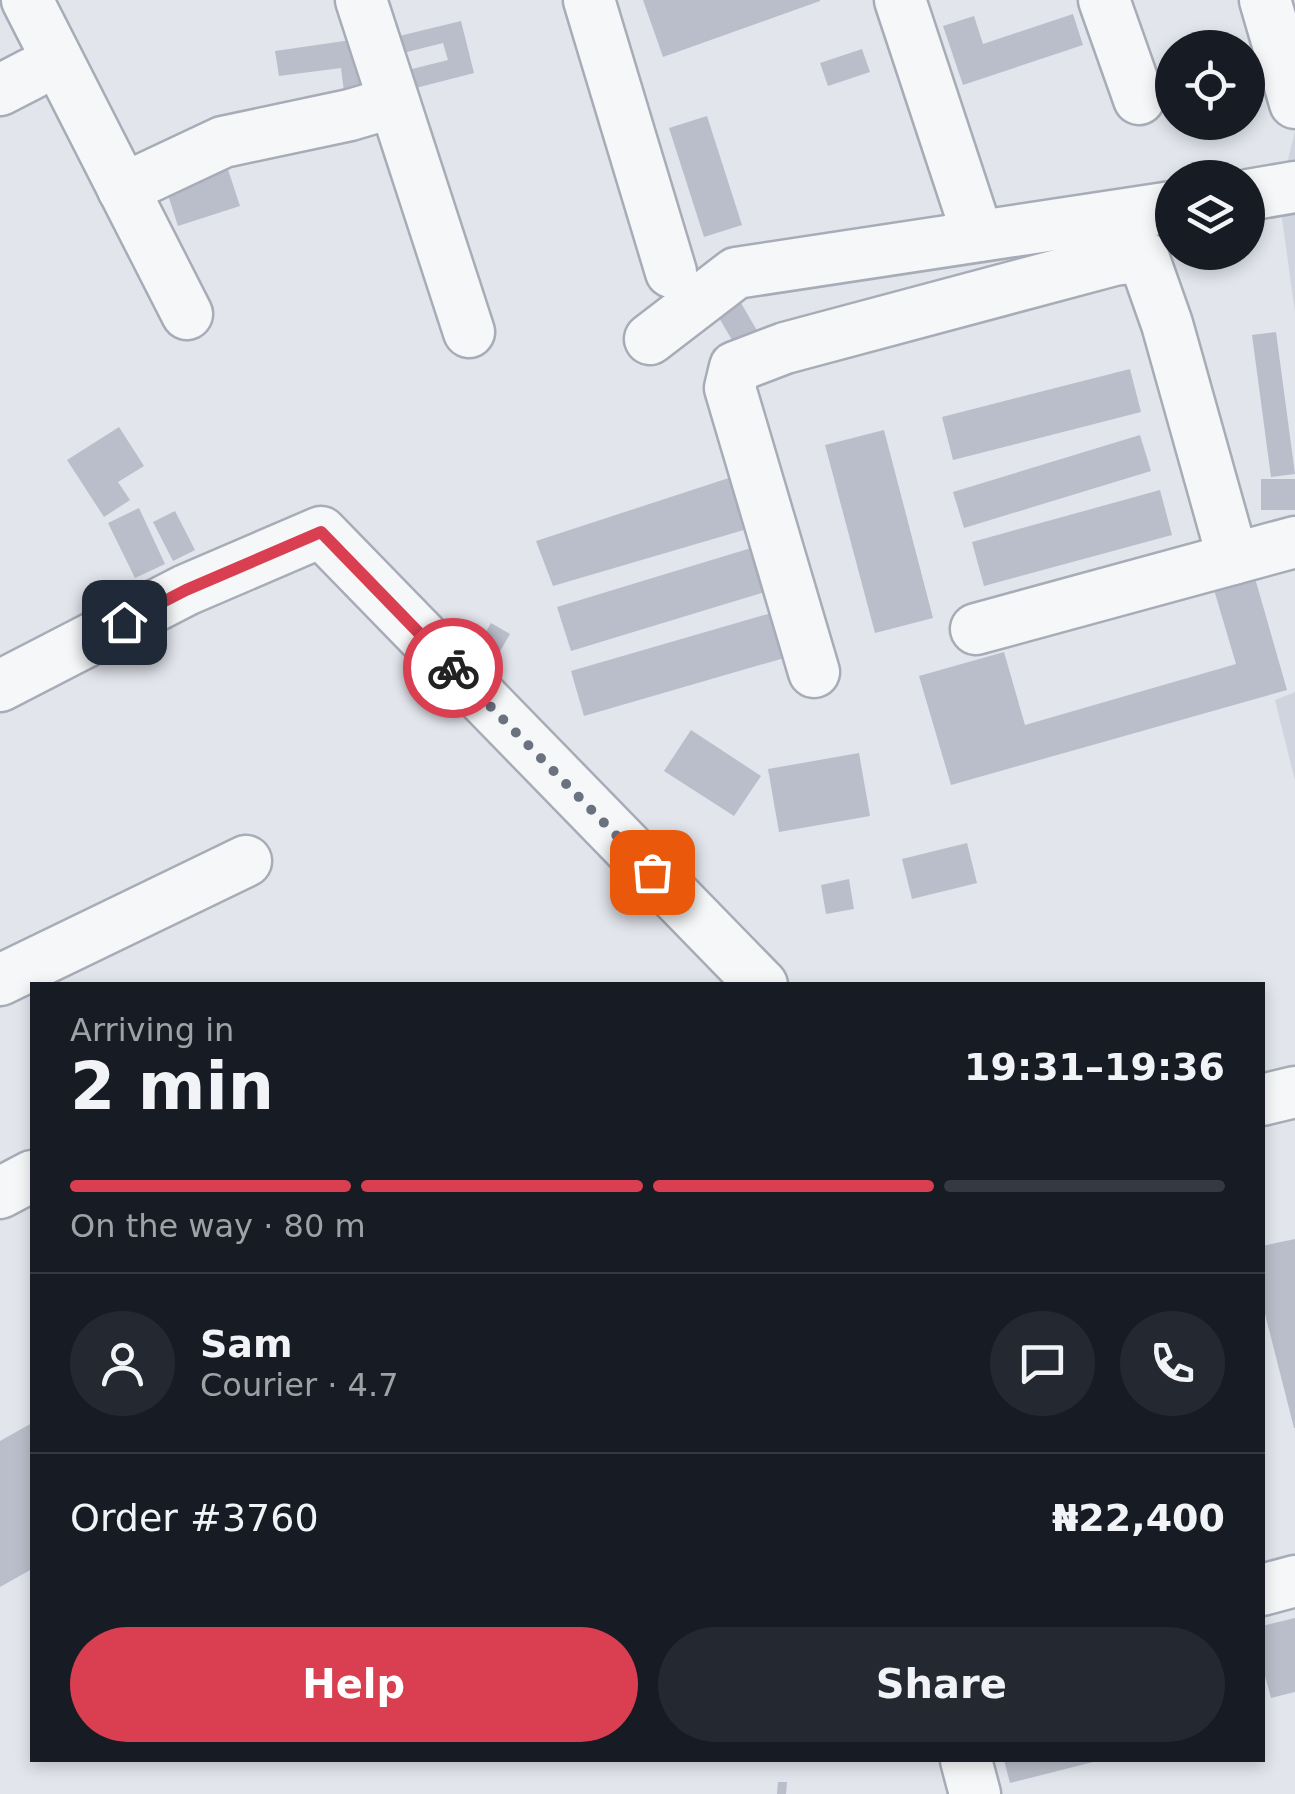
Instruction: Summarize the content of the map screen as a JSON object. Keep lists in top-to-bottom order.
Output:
{
  "page": {
    "heading": ["2 min", "Arriving in", "19:31–19:36"],
    "panel": [
      "Sam",
      "Courier · 4.7",
      "Order #3760",
      "₦22,400"
    ],
    "bar": "On the way · 80 m",
    "buttons": ["Help", "Share"]
  }
}
